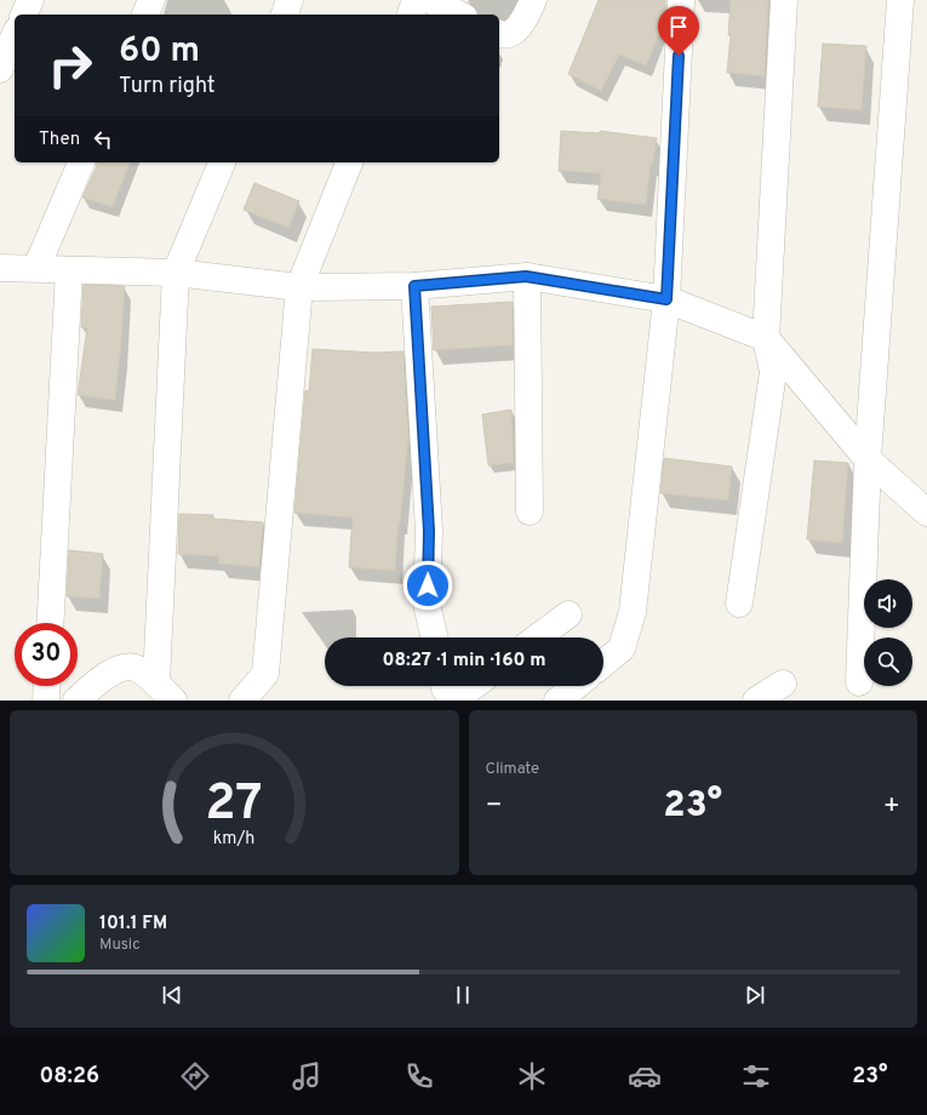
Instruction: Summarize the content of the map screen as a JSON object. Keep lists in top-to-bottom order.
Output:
{
  "page": {
    "turn": ["60 m", "Turn right"],
    "then": "Then",
    "limit": "30",
    "trip": "08:27 · 1 min · 160 m",
    "tile": "Climate",
    "heat": ["−", "23°", "+"],
    "song": ["101.1 FM", "Music"],
    "tabs": ["08:26", "23°"],
    "gauge": ["27", "km/h"]
  }
}
